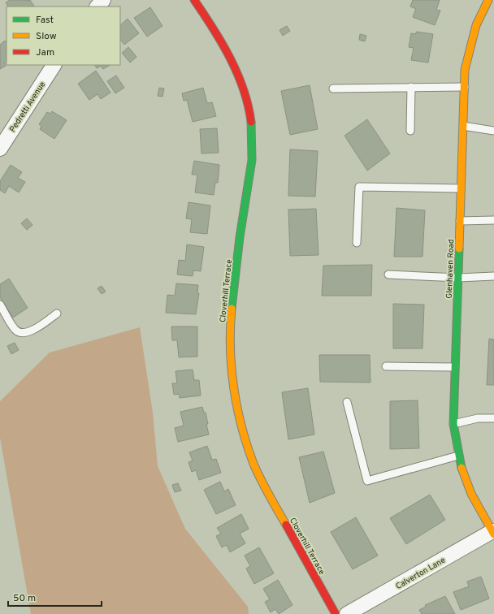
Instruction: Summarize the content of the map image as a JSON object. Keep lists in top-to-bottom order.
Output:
{
  "streets": {
    "street": [
      "Pedretti Avenue",
      "Glenhaven Road",
      "Cloverhill Terrace",
      "Calverton Lane"
    ]
  },
  "crossings": [
    ["Glenhaven Road", "Calverton Lane"]
  ],
  "legend": ["Fast", "Slow", "Jam"],
  "scale_bar": "50 m"
}
